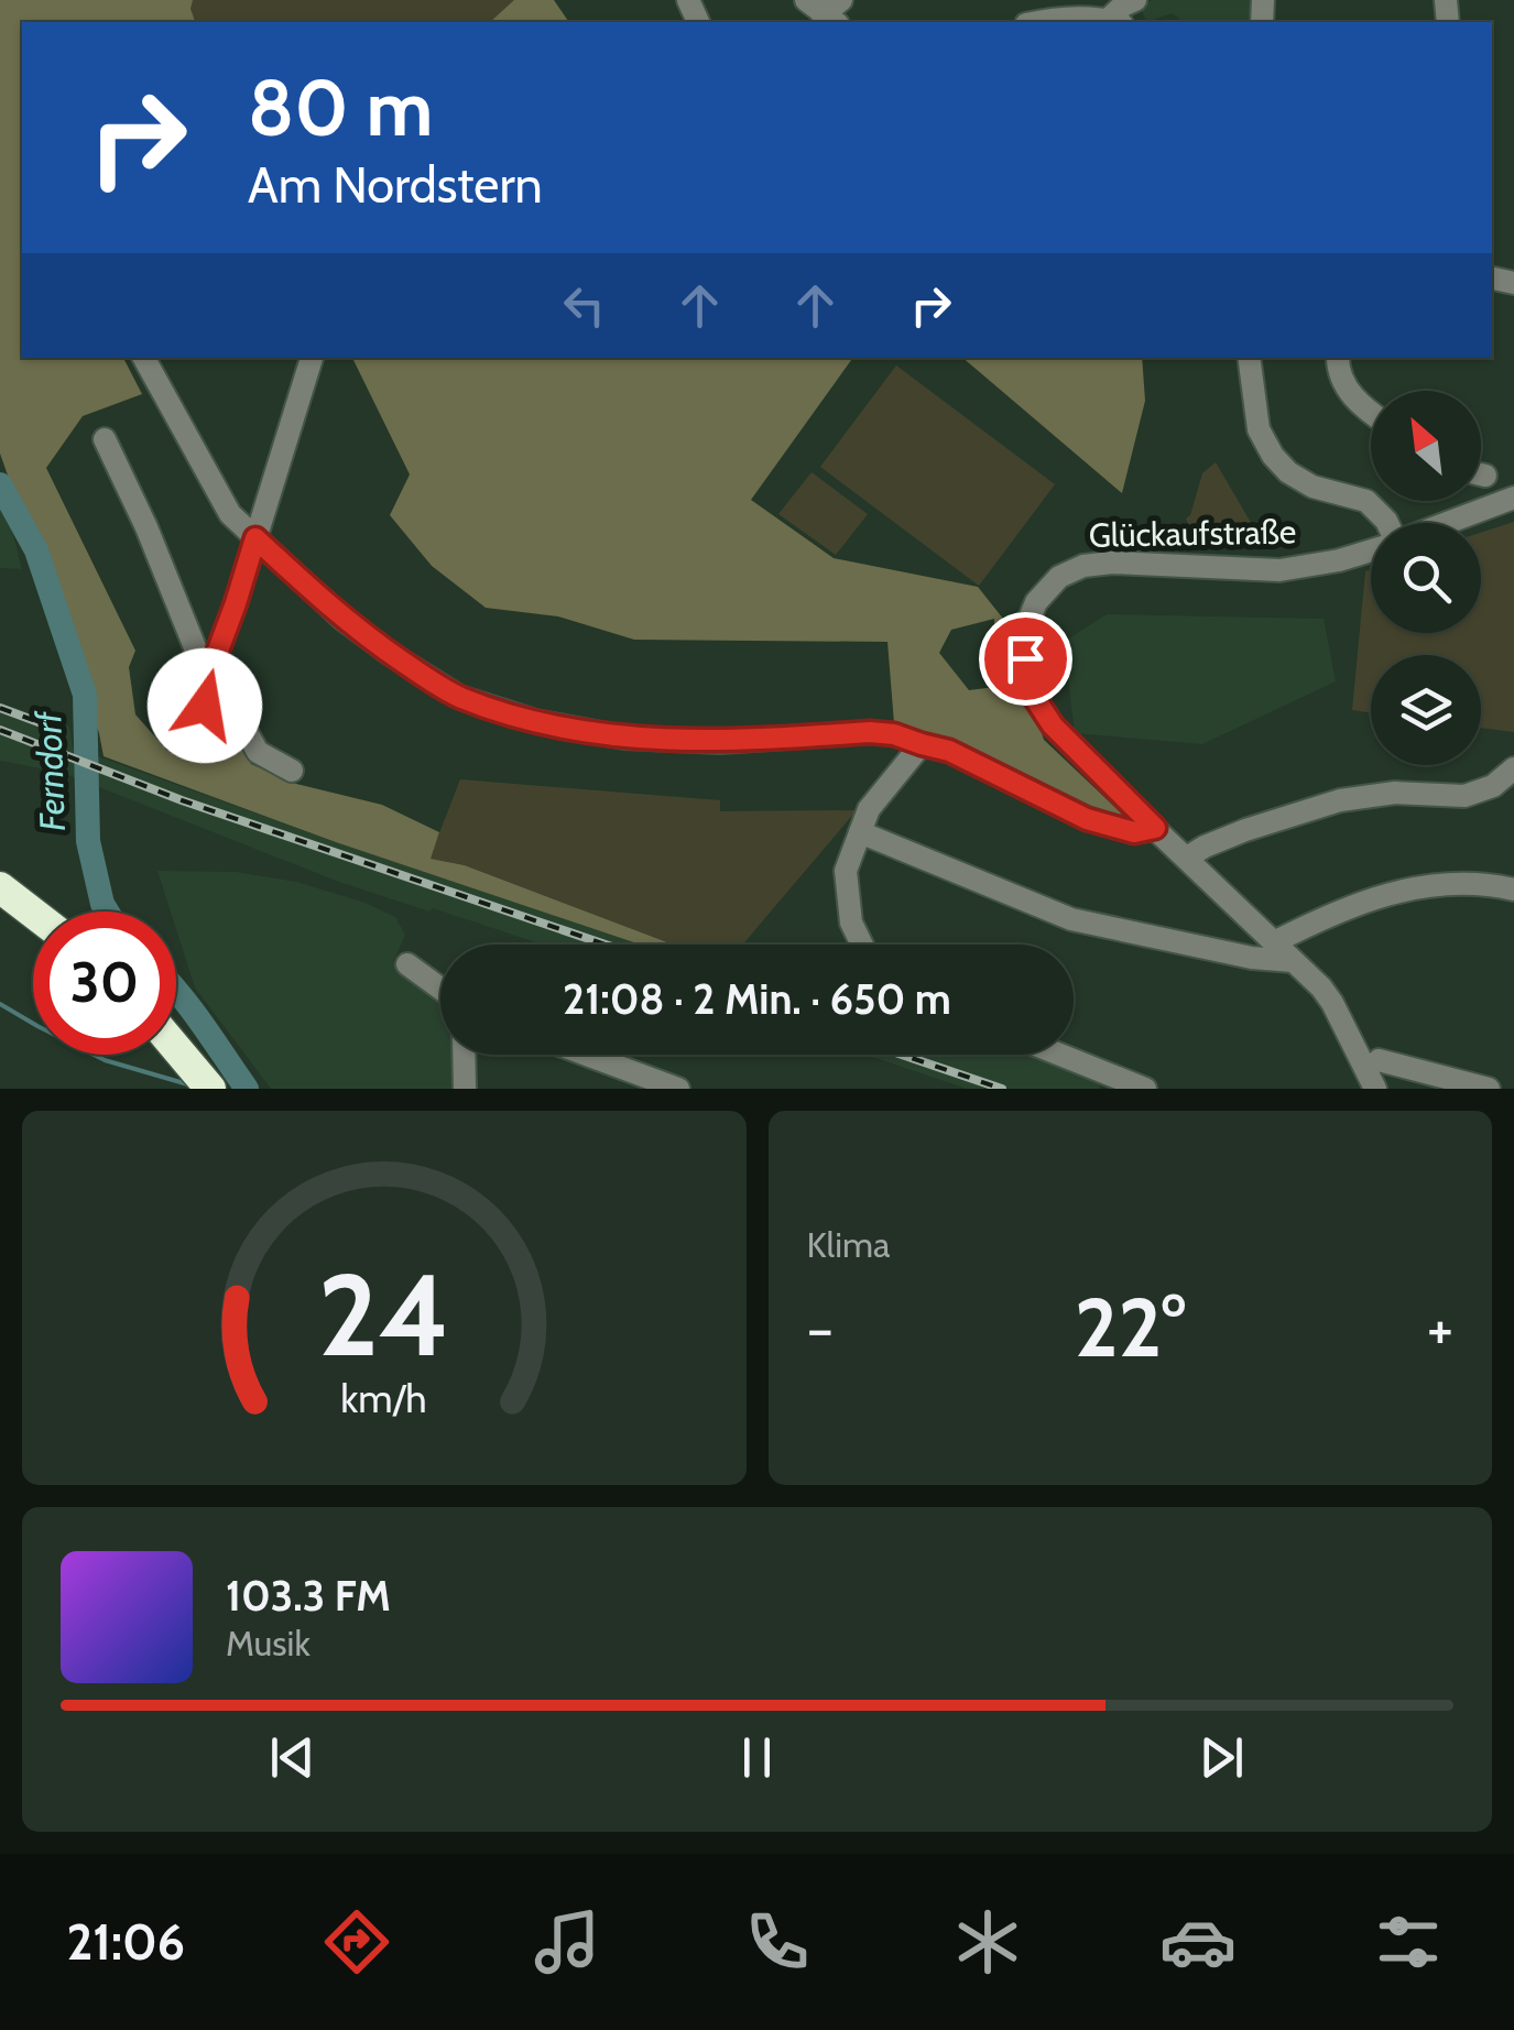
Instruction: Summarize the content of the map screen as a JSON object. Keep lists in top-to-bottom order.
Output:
{
  "streets": {
    "street": ["Glückaufstraße"]
  },
  "water": ["Ferndorf"],
  "north": "top left",
  "page": {
    "turn": ["80 m", "Am Nordstern"],
    "limit": "30",
    "trip": "21:08 · 2 Min. · 650 m",
    "tile": "Klima",
    "heat": ["−", "22°", "+"],
    "song": ["103.3 FM", "Musik"],
    "tabs": "21:06",
    "gauge": ["24", "km/h"]
  }
}
